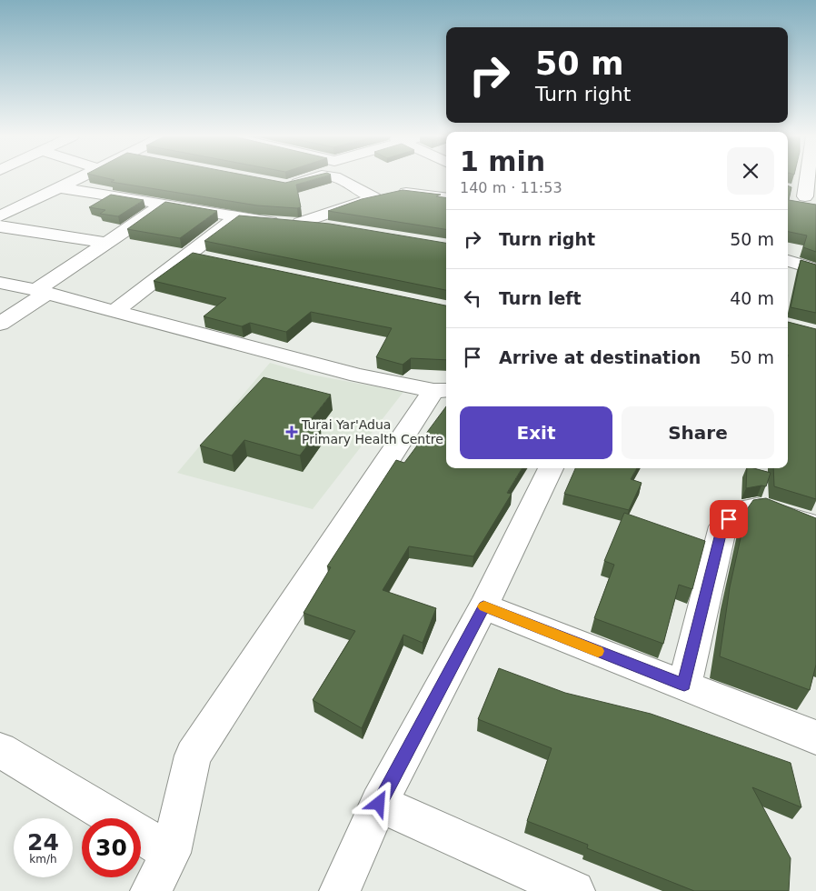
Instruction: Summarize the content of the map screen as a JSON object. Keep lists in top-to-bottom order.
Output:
{
  "places": {
    "health": ["Turai Yar'Adua Primary Health Centre"]
  },
  "page": {
    "turn": ["50 m", "Turn right"],
    "heading": ["1 min", "140 m · 11:53"],
    "list": [
      {
        "name": "Turn right",
        "value": "50 m"
      },
      {
        "name": "Turn left",
        "value": "40 m"
      },
      {
        "name": "Arrive at destination",
        "value": "50 m"
      }
    ],
    "buttons": ["Exit", "Share"],
    "speed": "24 km/h",
    "limit": "30"
  }
}
